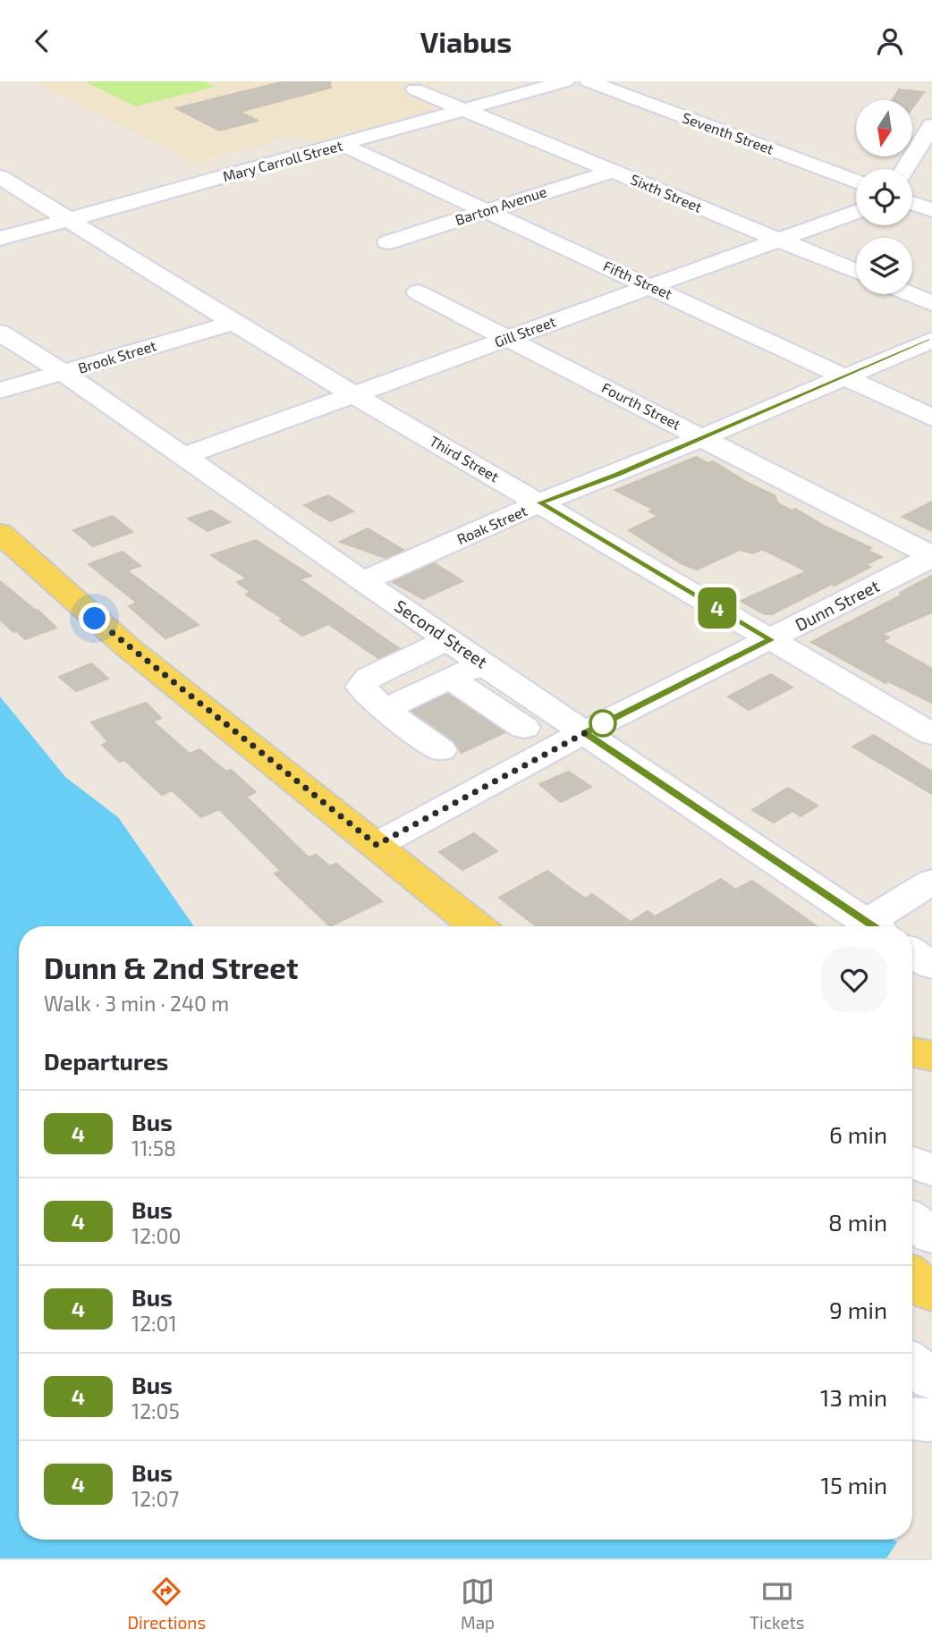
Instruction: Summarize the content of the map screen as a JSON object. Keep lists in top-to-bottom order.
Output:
{
  "streets": {
    "street": [
      "Seventh Street",
      "Mary Carroll Street",
      "Sixth Street",
      "Barton Avenue",
      "Fifth Street",
      "Gill Street",
      "Brook Street",
      "Fourth Street",
      "Third Street",
      "Roak Street",
      "Dunn Street",
      "Second Street"
    ]
  },
  "crossings": [
    ["Mary Carroll Street", "Sixth Street"],
    ["Mary Carroll Street", "Fifth Street"],
    ["Mary Carroll Street", "Third Street"],
    ["Sixth Street", "Barton Avenue"],
    ["Sixth Street", "Gill Street"],
    ["Barton Avenue", "Fifth Street"],
    ["Fifth Street", "Gill Street"],
    ["Fifth Street", "Roak Street"],
    ["Gill Street", "Fourth Street"],
    ["Gill Street", "Third Street"],
    ["Gill Street", "Second Street"],
    ["Brook Street", "Third Street"],
    ["Brook Street", "Second Street"],
    ["Fourth Street", "Roak Street"],
    ["Fourth Street", "Dunn Street"],
    ["Third Street", "Roak Street"],
    ["Third Street", "Dunn Street"],
    ["Roak Street", "Second Street"],
    ["Dunn Street", "Second Street"]
  ],
  "lines": ["bus line 4"],
  "north": "bottom",
  "page": {
    "header": "Viabus",
    "on_map": "4",
    "heading": [
      ["Dunn & 2nd Street", "Walk · 3 min · 240 m"],
      "Departures"
    ],
    "list": [
      {
        "mark": "4",
        "name": "Bus",
        "note": "11:58",
        "value": "6 min"
      },
      {
        "mark": "4",
        "name": "Bus",
        "note": "12:00",
        "value": "8 min"
      },
      {
        "mark": "4",
        "name": "Bus",
        "note": "12:01",
        "value": "9 min"
      },
      {
        "mark": "4",
        "name": "Bus",
        "note": "12:05",
        "value": "13 min"
      },
      {
        "mark": "4",
        "name": "Bus",
        "note": "12:07",
        "value": "15 min"
      }
    ],
    "tabs": ["Directions", "Map", "Tickets"]
  }
}
